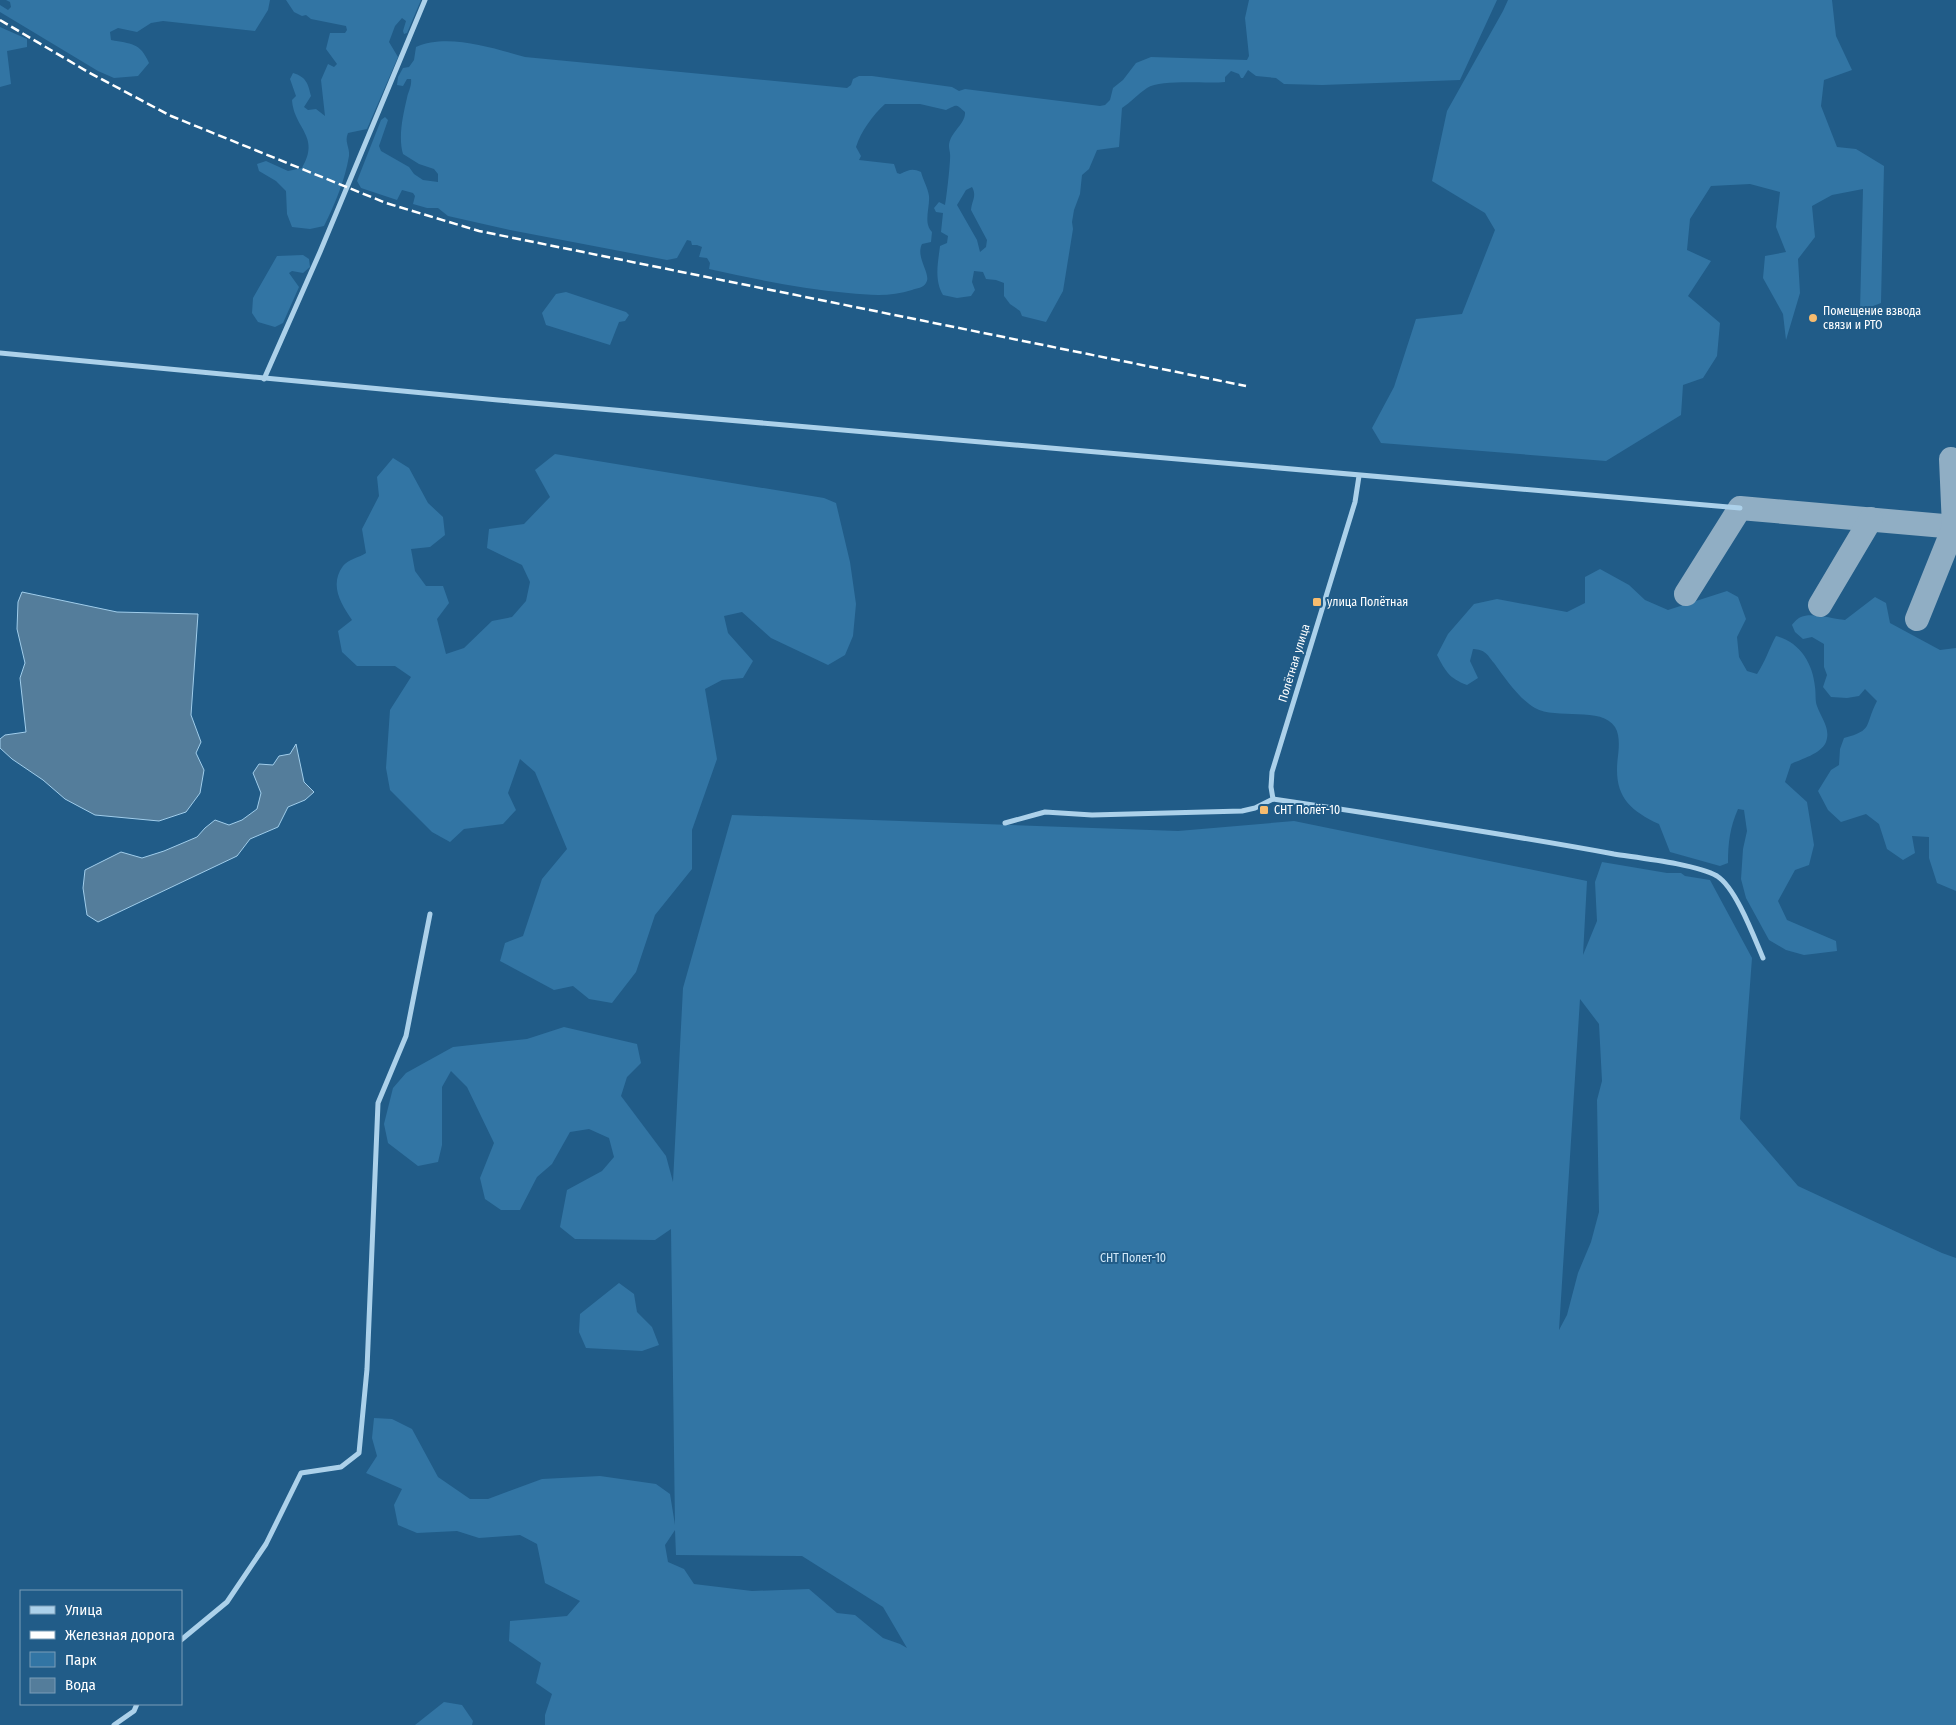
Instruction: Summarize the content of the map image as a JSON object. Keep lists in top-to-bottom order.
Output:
{
  "streets": {
    "street": ["Полётная улица"]
  },
  "parks": ["СНТ Полет-10"],
  "places": {
    "other": ["Помещение взвода связи и РТО"],
    "transit": ["улица Полётная", "СНТ Полёт-10"]
  },
  "legend": [
    "Улица",
    "Железная дорога",
    "Парк",
    "Вода"
  ]
}
